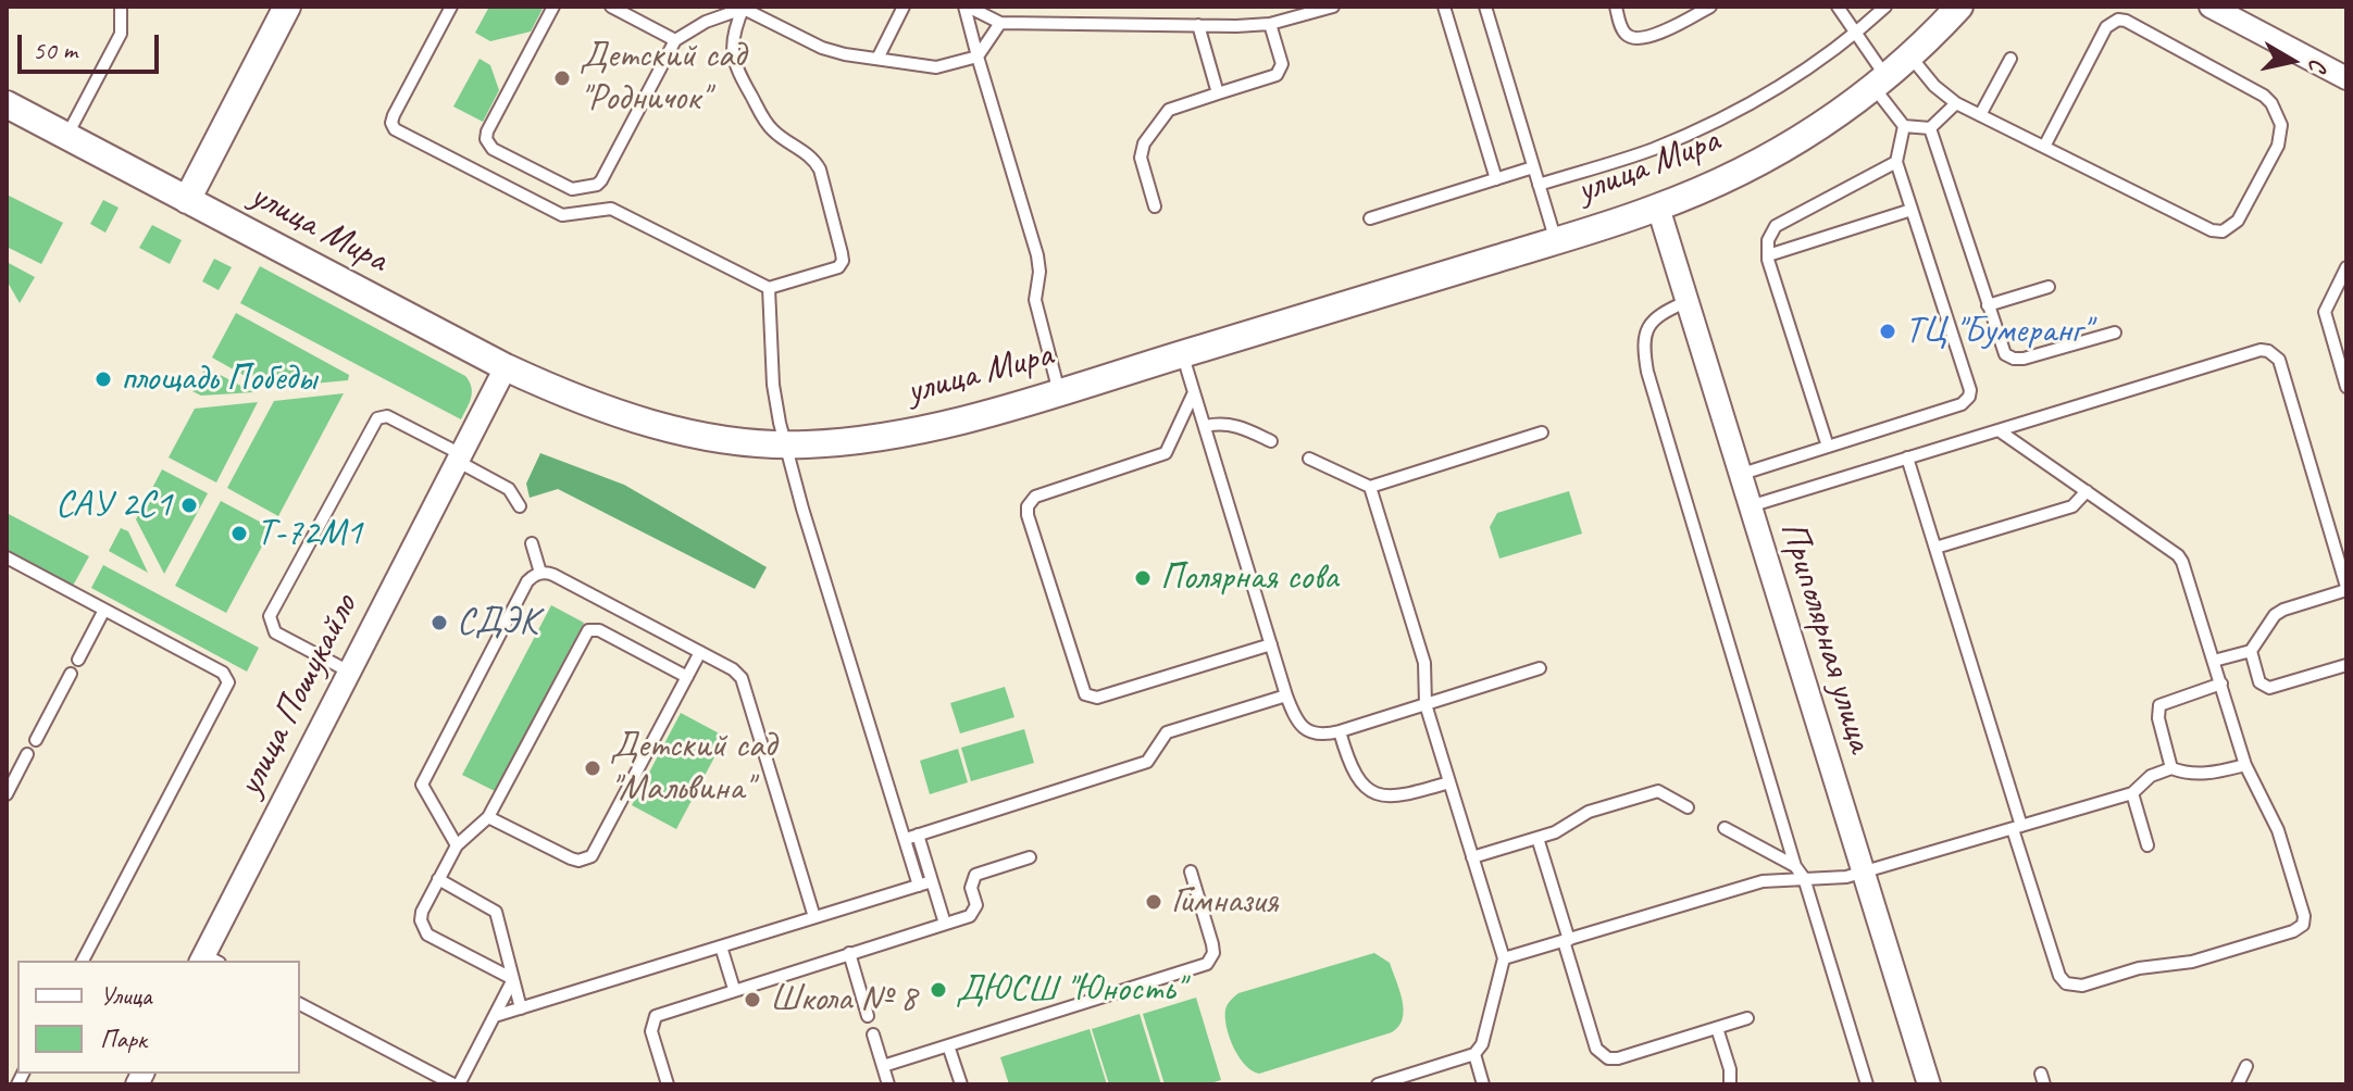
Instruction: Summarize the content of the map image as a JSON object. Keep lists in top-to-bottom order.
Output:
{
  "streets": {
    "street": ["улица Мира", "Приполярная улица", "улица Пошукайло"]
  },
  "crossings": [
    ["улица Мира", "Приполярная улица"],
    ["улица Мира", "улица Пошукайло"]
  ],
  "places": [
    "Детский сад \"Родничок\"",
    "ТЦ \"Бумеранг\"",
    "площадь Победы",
    "САУ 2С1",
    "Т-72М1",
    "Полярная сова",
    "СДЭК",
    "Детский сад \"Мальвина\"",
    "Гимназия",
    "ДЮСШ \"Юность\"",
    "Школа № 8"
  ],
  "legend": ["Улица", "Парк"],
  "scale_bar": "50 m",
  "north": "right"
}
